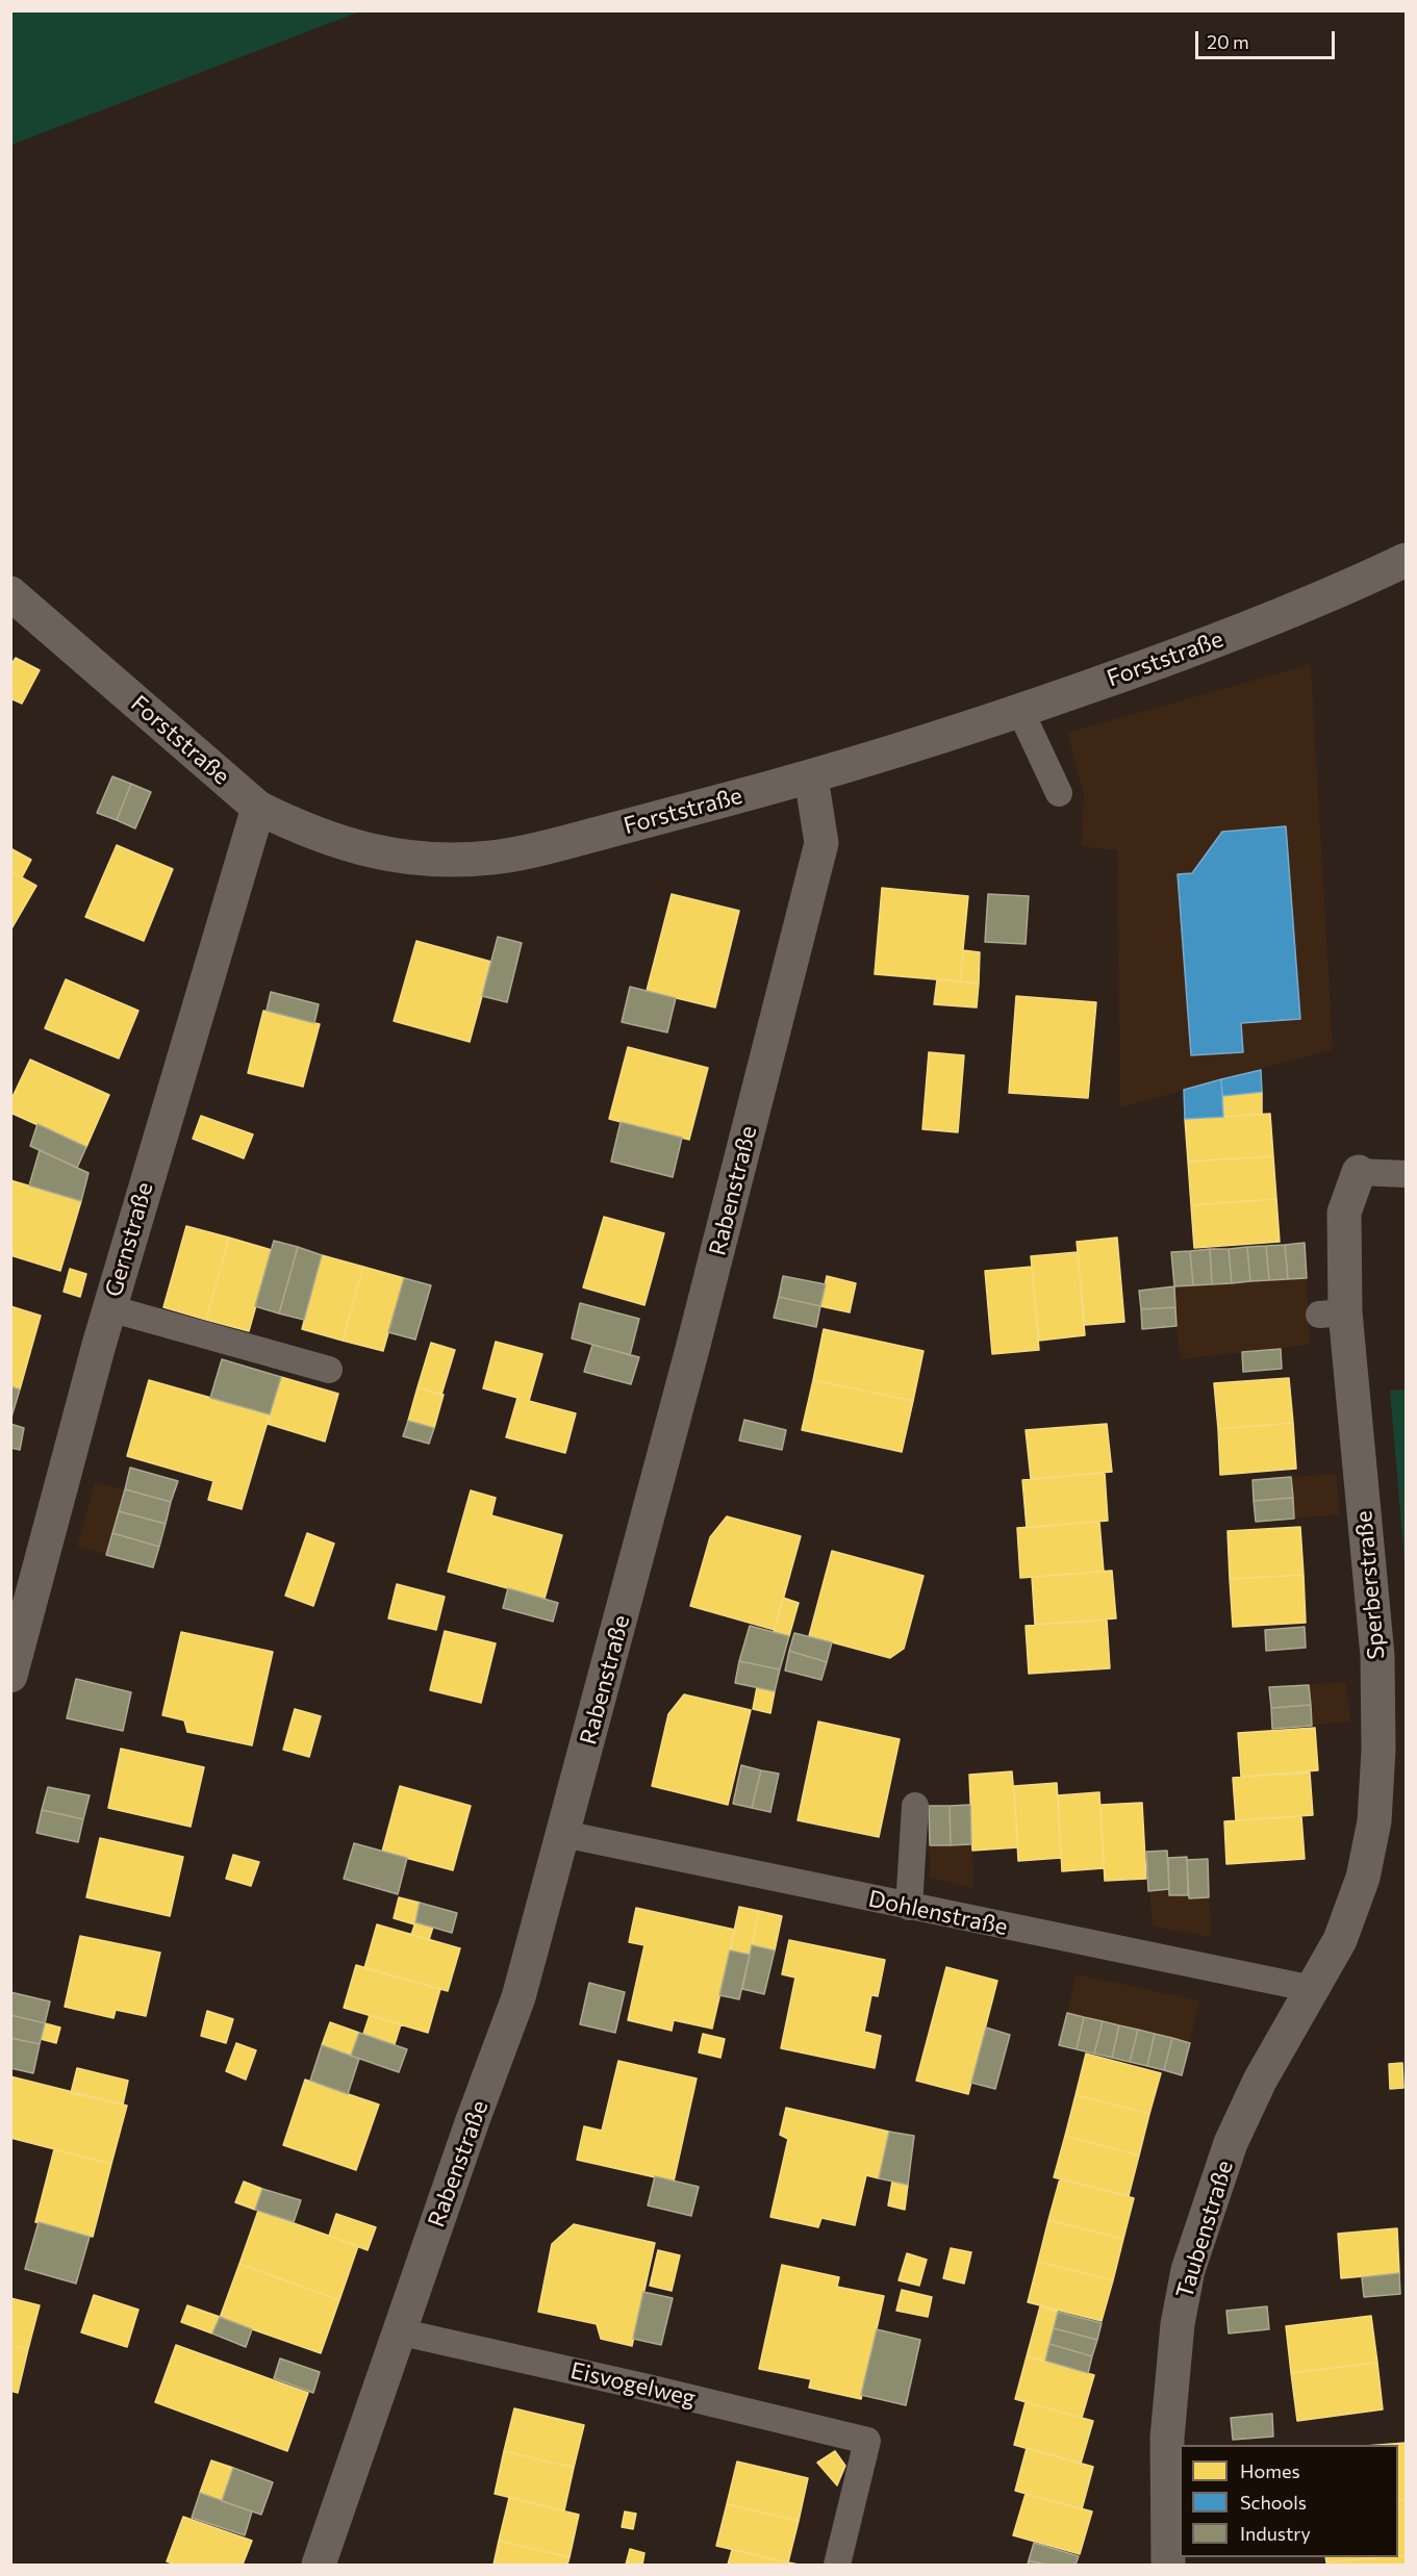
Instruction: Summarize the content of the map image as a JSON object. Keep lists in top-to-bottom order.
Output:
{
  "streets": {
    "street": [
      "Forststraße",
      "Rabenstraße",
      "Gernstraße",
      "Sperberstraße",
      "Taubenstraße"
    ],
    "lane": ["Dohlenstraße", "Eisvogelweg"]
  },
  "crossings": [
    ["Forststraße", "Rabenstraße"],
    ["Forststraße", "Gernstraße"],
    ["Rabenstraße", "Dohlenstraße"],
    ["Rabenstraße", "Eisvogelweg"],
    ["Sperberstraße", "Dohlenstraße"],
    ["Sperberstraße", "Taubenstraße"],
    ["Dohlenstraße", "Taubenstraße"]
  ],
  "legend": ["Homes", "Schools", "Industry"],
  "scale_bar": "20 m"
}
